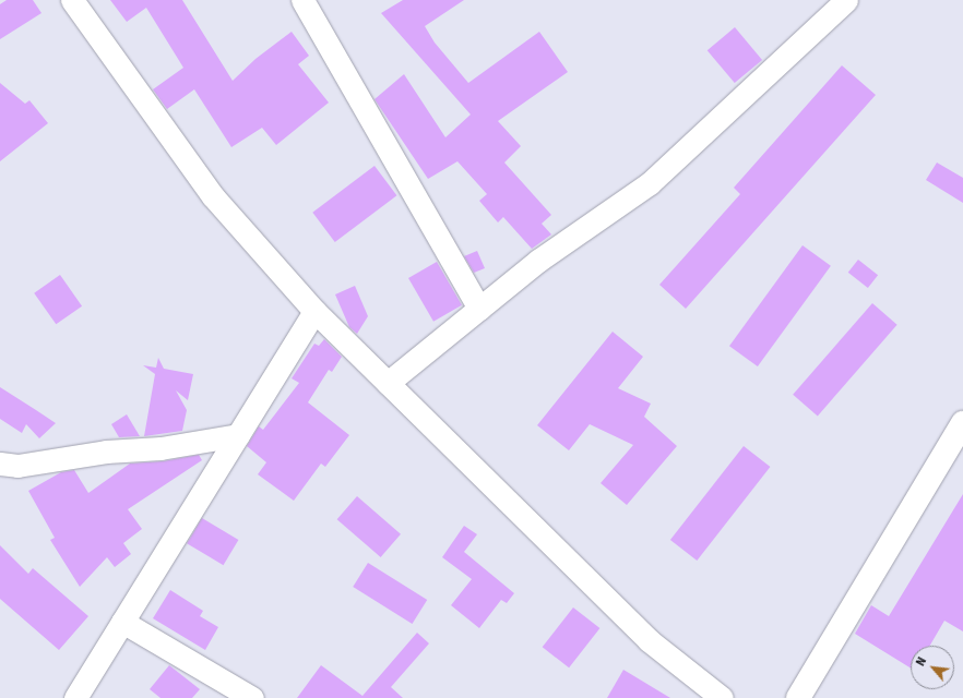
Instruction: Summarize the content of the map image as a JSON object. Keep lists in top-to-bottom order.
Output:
{
  "north": "top left"
}
